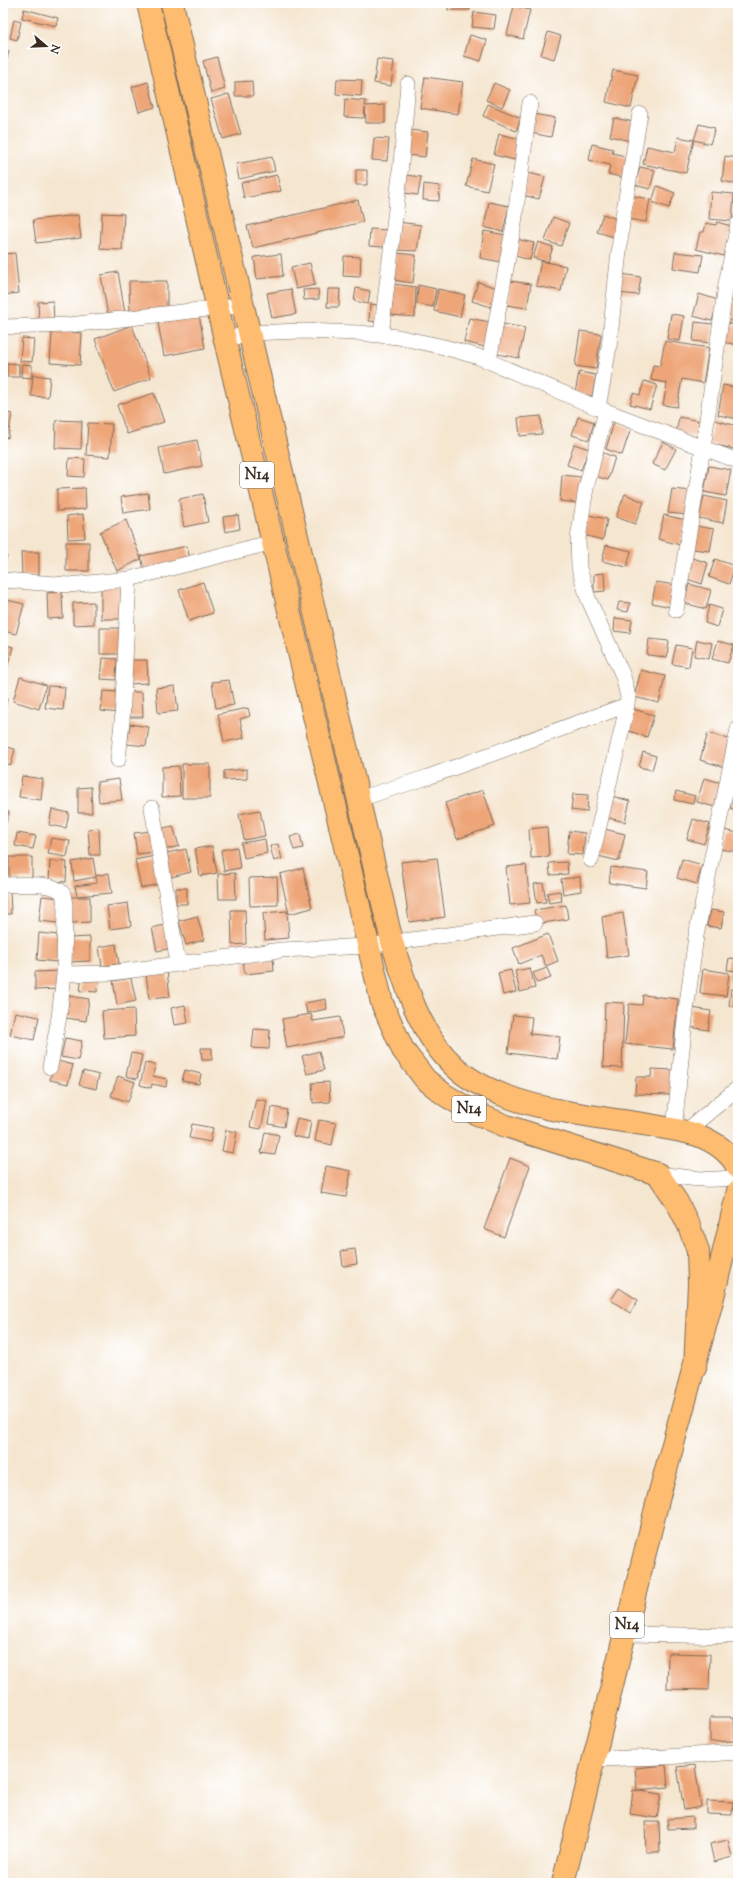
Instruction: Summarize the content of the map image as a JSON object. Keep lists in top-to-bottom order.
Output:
{
  "streets": {
    "main road": ["N14"]
  },
  "north": "right"
}
